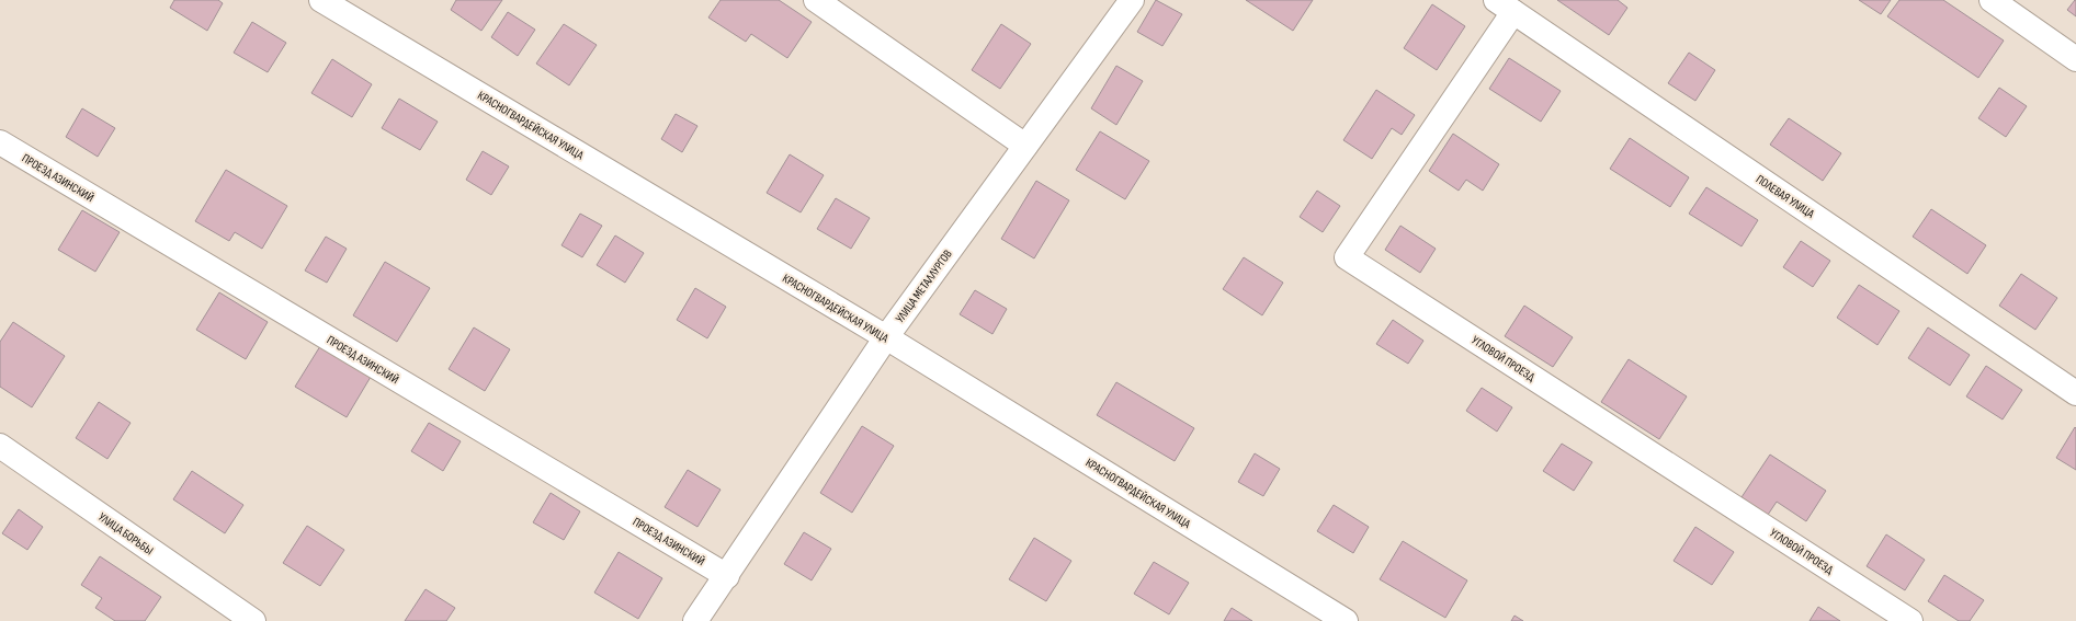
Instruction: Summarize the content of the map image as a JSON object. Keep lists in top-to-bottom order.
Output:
{
  "streets": {
    "street": [
      "КРАСНОГВАРДЕЙСКАЯ УЛИЦА",
      "ПРОЕЗД АЗИНСКИЙ",
      "ПОЛЕВАЯ УЛИЦА",
      "УЛИЦА МЕТАЛЛУРГОВ",
      "УГЛОВОЙ ПРОЕЗД",
      "УЛИЦА БОРЬБЫ"
    ]
  },
  "crossings": [
    ["КРАСНОГВАРДЕЙСКАЯ УЛИЦА", "УЛИЦА МЕТАЛЛУРГОВ"],
    ["ПРОЕЗД АЗИНСКИЙ", "УЛИЦА МЕТАЛЛУРГОВ"],
    ["ПОЛЕВАЯ УЛИЦА", "УГЛОВОЙ ПРОЕЗД"]
  ]
}
